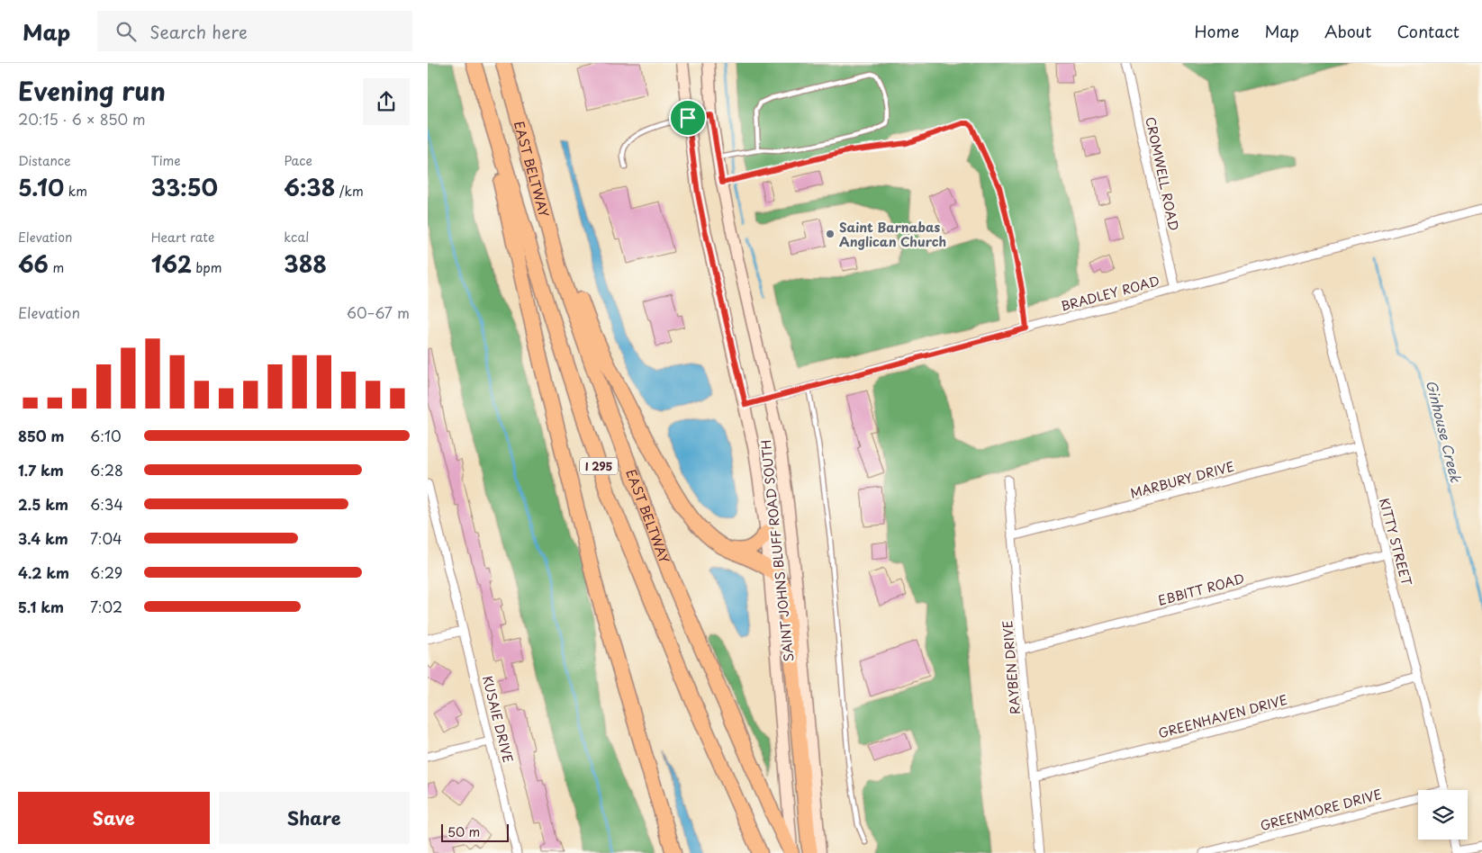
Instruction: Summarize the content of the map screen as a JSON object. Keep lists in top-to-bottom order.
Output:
{
  "streets": {
    "highway": ["EAST BELTWAY", "I 295"],
    "main road": ["SAINT JOHNS BLUFF ROAD SOUTH"],
    "street": [
      "CROMWELL ROAD",
      "BRADLEY ROAD",
      "MARBURY DRIVE",
      "KITTY STREET",
      "EBBITT ROAD",
      "RAYBEN DRIVE",
      "GREENHAVEN DRIVE",
      "KUSAIE DRIVE",
      "GREENMORE DRIVE"
    ]
  },
  "crossings": [
    ["EAST BELTWAY", "SAINT JOHNS BLUFF ROAD SOUTH"],
    ["CROMWELL ROAD", "BRADLEY ROAD"],
    ["BRADLEY ROAD", "SAINT JOHNS BLUFF ROAD SOUTH"],
    ["MARBURY DRIVE", "KITTY STREET"],
    ["MARBURY DRIVE", "RAYBEN DRIVE"],
    ["KITTY STREET", "EBBITT ROAD"],
    ["KITTY STREET", "GREENHAVEN DRIVE"],
    ["EBBITT ROAD", "RAYBEN DRIVE"],
    ["RAYBEN DRIVE", "GREENHAVEN DRIVE"]
  ],
  "water": ["Ginhouse Creek"],
  "places": ["Saint Barnabas Anglican Church"],
  "scale_bar": "50 m",
  "page": {
    "header": "Map",
    "search": "Search here",
    "nav": [
      "Home",
      "Map",
      "About",
      "Contact"
    ],
    "heading": ["Evening run", "20:15 · 6 × 850 m"],
    "stats": [
      ["Distance", "5.10 km"],
      ["Time", "33:50"],
      ["Pace", "6:38 /km"],
      ["Elevation", "66 m"],
      ["Heart rate", "162 bpm"],
      ["kcal", "388"]
    ],
    "chart": ["Elevation", "60–67 m"],
    "list": [
      {
        "name": "850 m",
        "note": "6:10"
      },
      {
        "name": "1.7 km",
        "note": "6:28"
      },
      {
        "name": "2.5 km",
        "note": "6:34"
      },
      {
        "name": "3.4 km",
        "note": "7:04"
      },
      {
        "name": "4.2 km",
        "note": "6:29"
      },
      {
        "name": "5.1 km",
        "note": "7:02"
      }
    ],
    "buttons": ["Save", "Share"],
    "scale": "50 m"
  }
}
